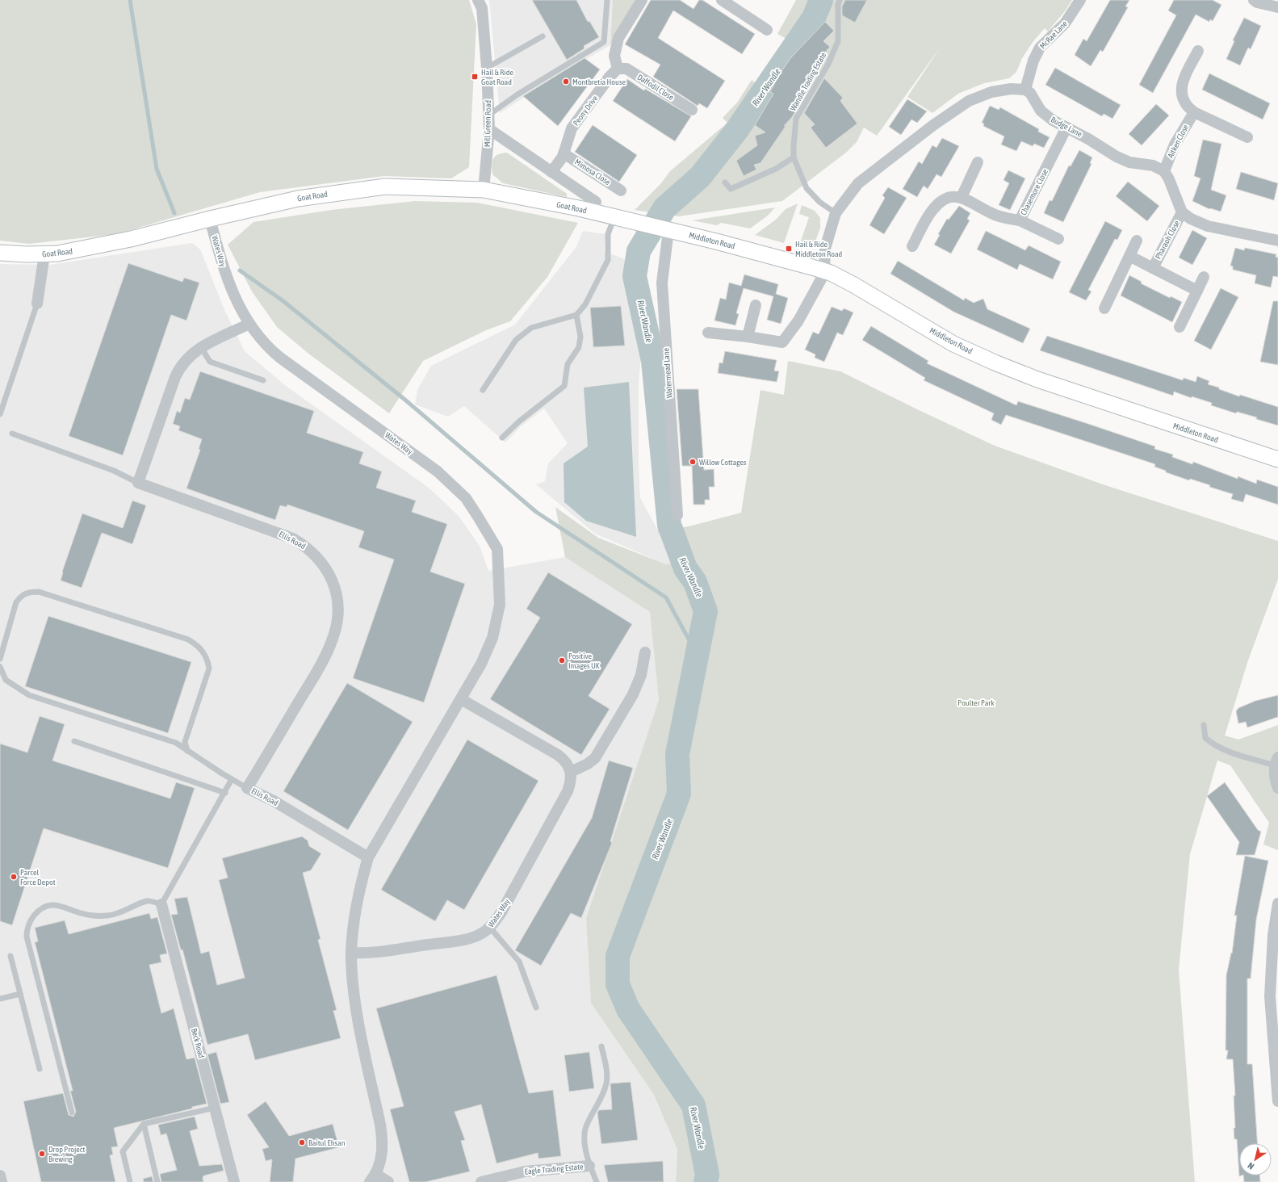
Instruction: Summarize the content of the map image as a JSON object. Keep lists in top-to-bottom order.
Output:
{
  "streets": {
    "street": [
      "McRae Lane",
      "Daffodil Close",
      "Peony Drive",
      "Mill Green Road",
      "Budge Lane",
      "Aitken Close",
      "Mimosa Close",
      "Chasemore Close",
      "Goat Road",
      "Pharaoh Close",
      "Middleton Road",
      "Wates Way",
      "Watermead Lane",
      "Ellis Road",
      "Beck Road",
      "Eagle Trading Estate"
    ],
    "lane": ["Wandle Trading Estate"]
  },
  "crossings": [
    ["McRae Lane", "Budge Lane"],
    ["Daffodil Close", "Peony Drive"],
    ["Peony Drive", "Mimosa Close"],
    ["Mill Green Road", "Goat Road"],
    ["Budge Lane", "Aitken Close"],
    ["Budge Lane", "Chasemore Close"],
    ["Goat Road", "Middleton Road"],
    ["Goat Road", "Wates Way"],
    ["Middleton Road", "Watermead Lane"],
    ["Wates Way", "Ellis Road"]
  ],
  "water": ["River Wandle"],
  "parks": ["Poulter Park"],
  "places": {
    "transit": ["Hail & Ride Goat Road", "Hail & Ride Middleton Road"],
    "other": [
      "Montbretia House",
      "Willow Cottages",
      "Positive Images UK",
      "Parcel Force Depot",
      "Baitul Ehsan",
      "Drop Project Brewing"
    ]
  },
  "north": "bottom left"
}
